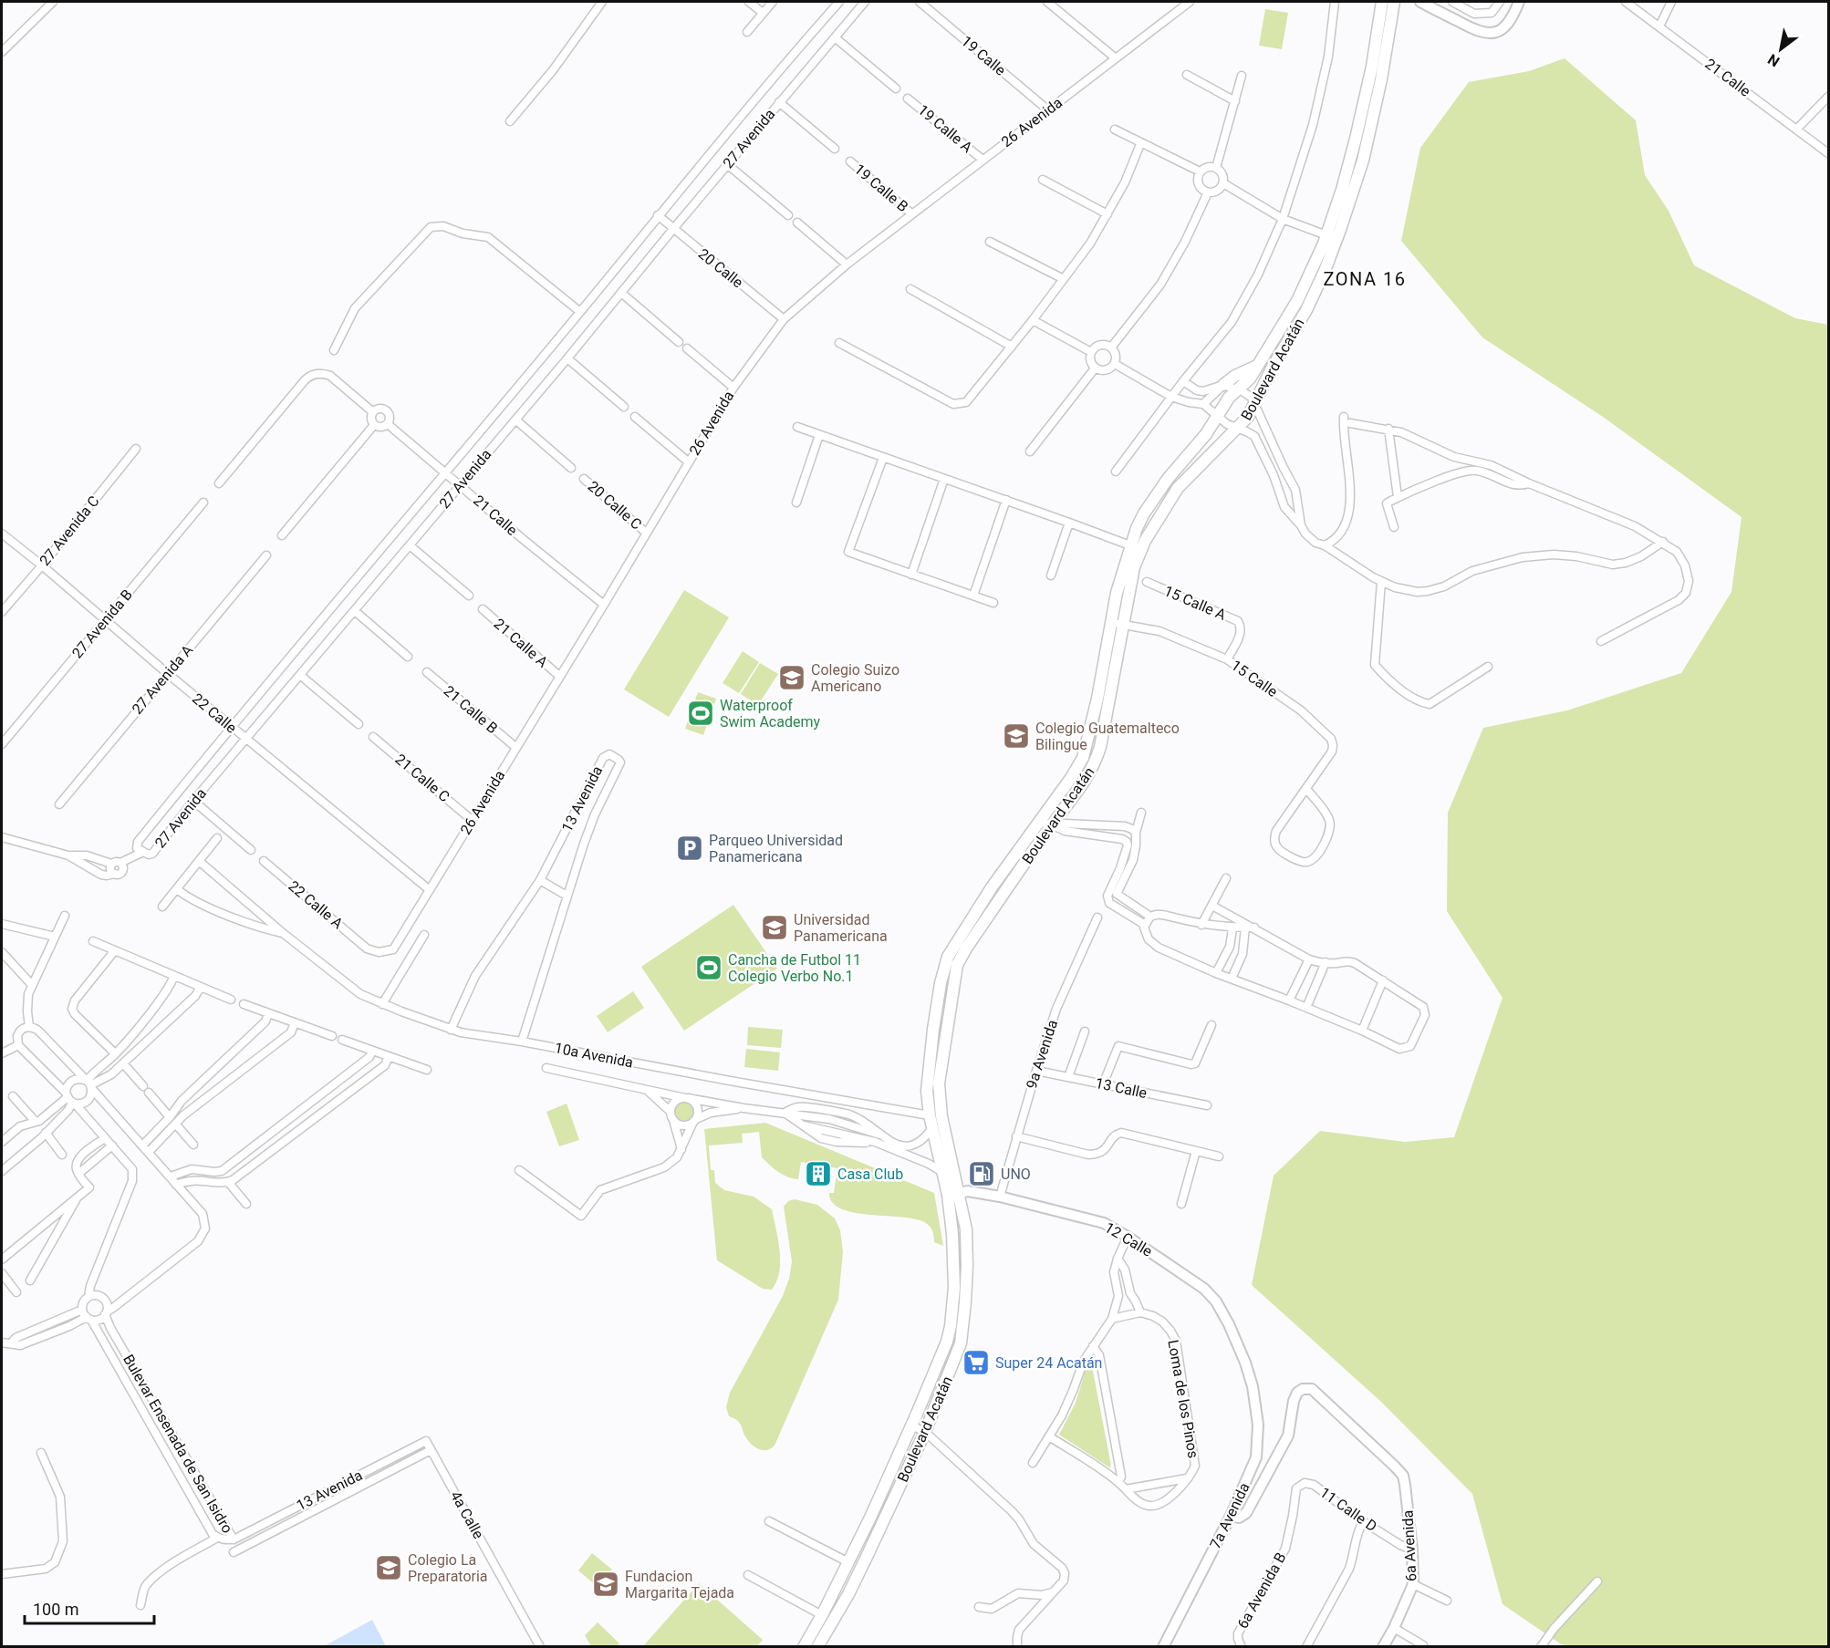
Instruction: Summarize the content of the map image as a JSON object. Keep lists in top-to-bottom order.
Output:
{
  "streets": {
    "main road": ["Boulevard Acatán"],
    "street": [
      "19 Calle",
      "21 Calle",
      "26 Avenida",
      "19 Calle A",
      "27 Avenida",
      "19 Calle B",
      "20 Calle",
      "20 Calle C",
      "27 Avenida C",
      "15 Calle A",
      "27 Avenida B",
      "21 Calle A",
      "15 Calle",
      "27 Avenida A",
      "21 Calle B",
      "22 Calle",
      "21 Calle C",
      "13 Avenida",
      "22 Calle A",
      "9a Avenida",
      "10a Avenida",
      "13 Calle",
      "12 Calle",
      "Loma de los Pinos",
      "Bulevar Ensenada de San Isidro",
      "11 Calle D",
      "4a Calle",
      "7a Avenida",
      "6a Avenida",
      "6a Avenida B"
    ]
  },
  "crossings": [
    ["19 Calle", "26 Avenida"],
    ["21 Calle", "26 Avenida"],
    ["21 Calle", "27 Avenida"],
    ["26 Avenida", "19 Calle A"],
    ["26 Avenida", "19 Calle B"],
    ["26 Avenida", "20 Calle"],
    ["26 Avenida", "20 Calle C"],
    ["26 Avenida", "21 Calle A"],
    ["26 Avenida", "21 Calle B"],
    ["26 Avenida", "22 Calle"],
    ["26 Avenida", "21 Calle C"],
    ["26 Avenida", "22 Calle A"],
    ["27 Avenida", "20 Calle"],
    ["27 Avenida", "22 Calle"],
    ["Boulevard Acatán", "15 Calle"],
    ["Boulevard Acatán", "10a Avenida"],
    ["Boulevard Acatán", "12 Calle"],
    ["27 Avenida C", "22 Calle"],
    ["15 Calle A", "15 Calle"],
    ["27 Avenida B", "22 Calle"],
    ["27 Avenida A", "22 Calle"],
    ["13 Avenida", "10a Avenida"],
    ["13 Avenida", "Bulevar Ensenada de San Isidro"],
    ["13 Avenida", "4a Calle"],
    ["9a Avenida", "13 Calle"],
    ["9a Avenida", "12 Calle"],
    ["12 Calle", "7a Avenida"],
    ["11 Calle D", "6a Avenida"],
    ["11 Calle D", "6a Avenida B"],
    ["7a Avenida", "6a Avenida"]
  ],
  "districts": ["ZONA 16"],
  "places": {
    "school or university": [
      "Colegio Suizo Americano",
      "Colegio Guatemalteco Bilingue",
      "Universidad Panamericana",
      "Colegio La Preparatoria",
      "Fundacion Margarita Tejada"
    ],
    "sports": ["Waterproof Swim Academy", "Cancha de Futbol 11 Colegio Verbo No.1"],
    "parking": ["Parqueo Universidad Panamericana"],
    "building": ["Casa Club"],
    "fuel station": ["UNO"],
    "supermarket": ["Super 24 Acatán"]
  },
  "scale_bar": "100 m",
  "north": "bottom left"
}
